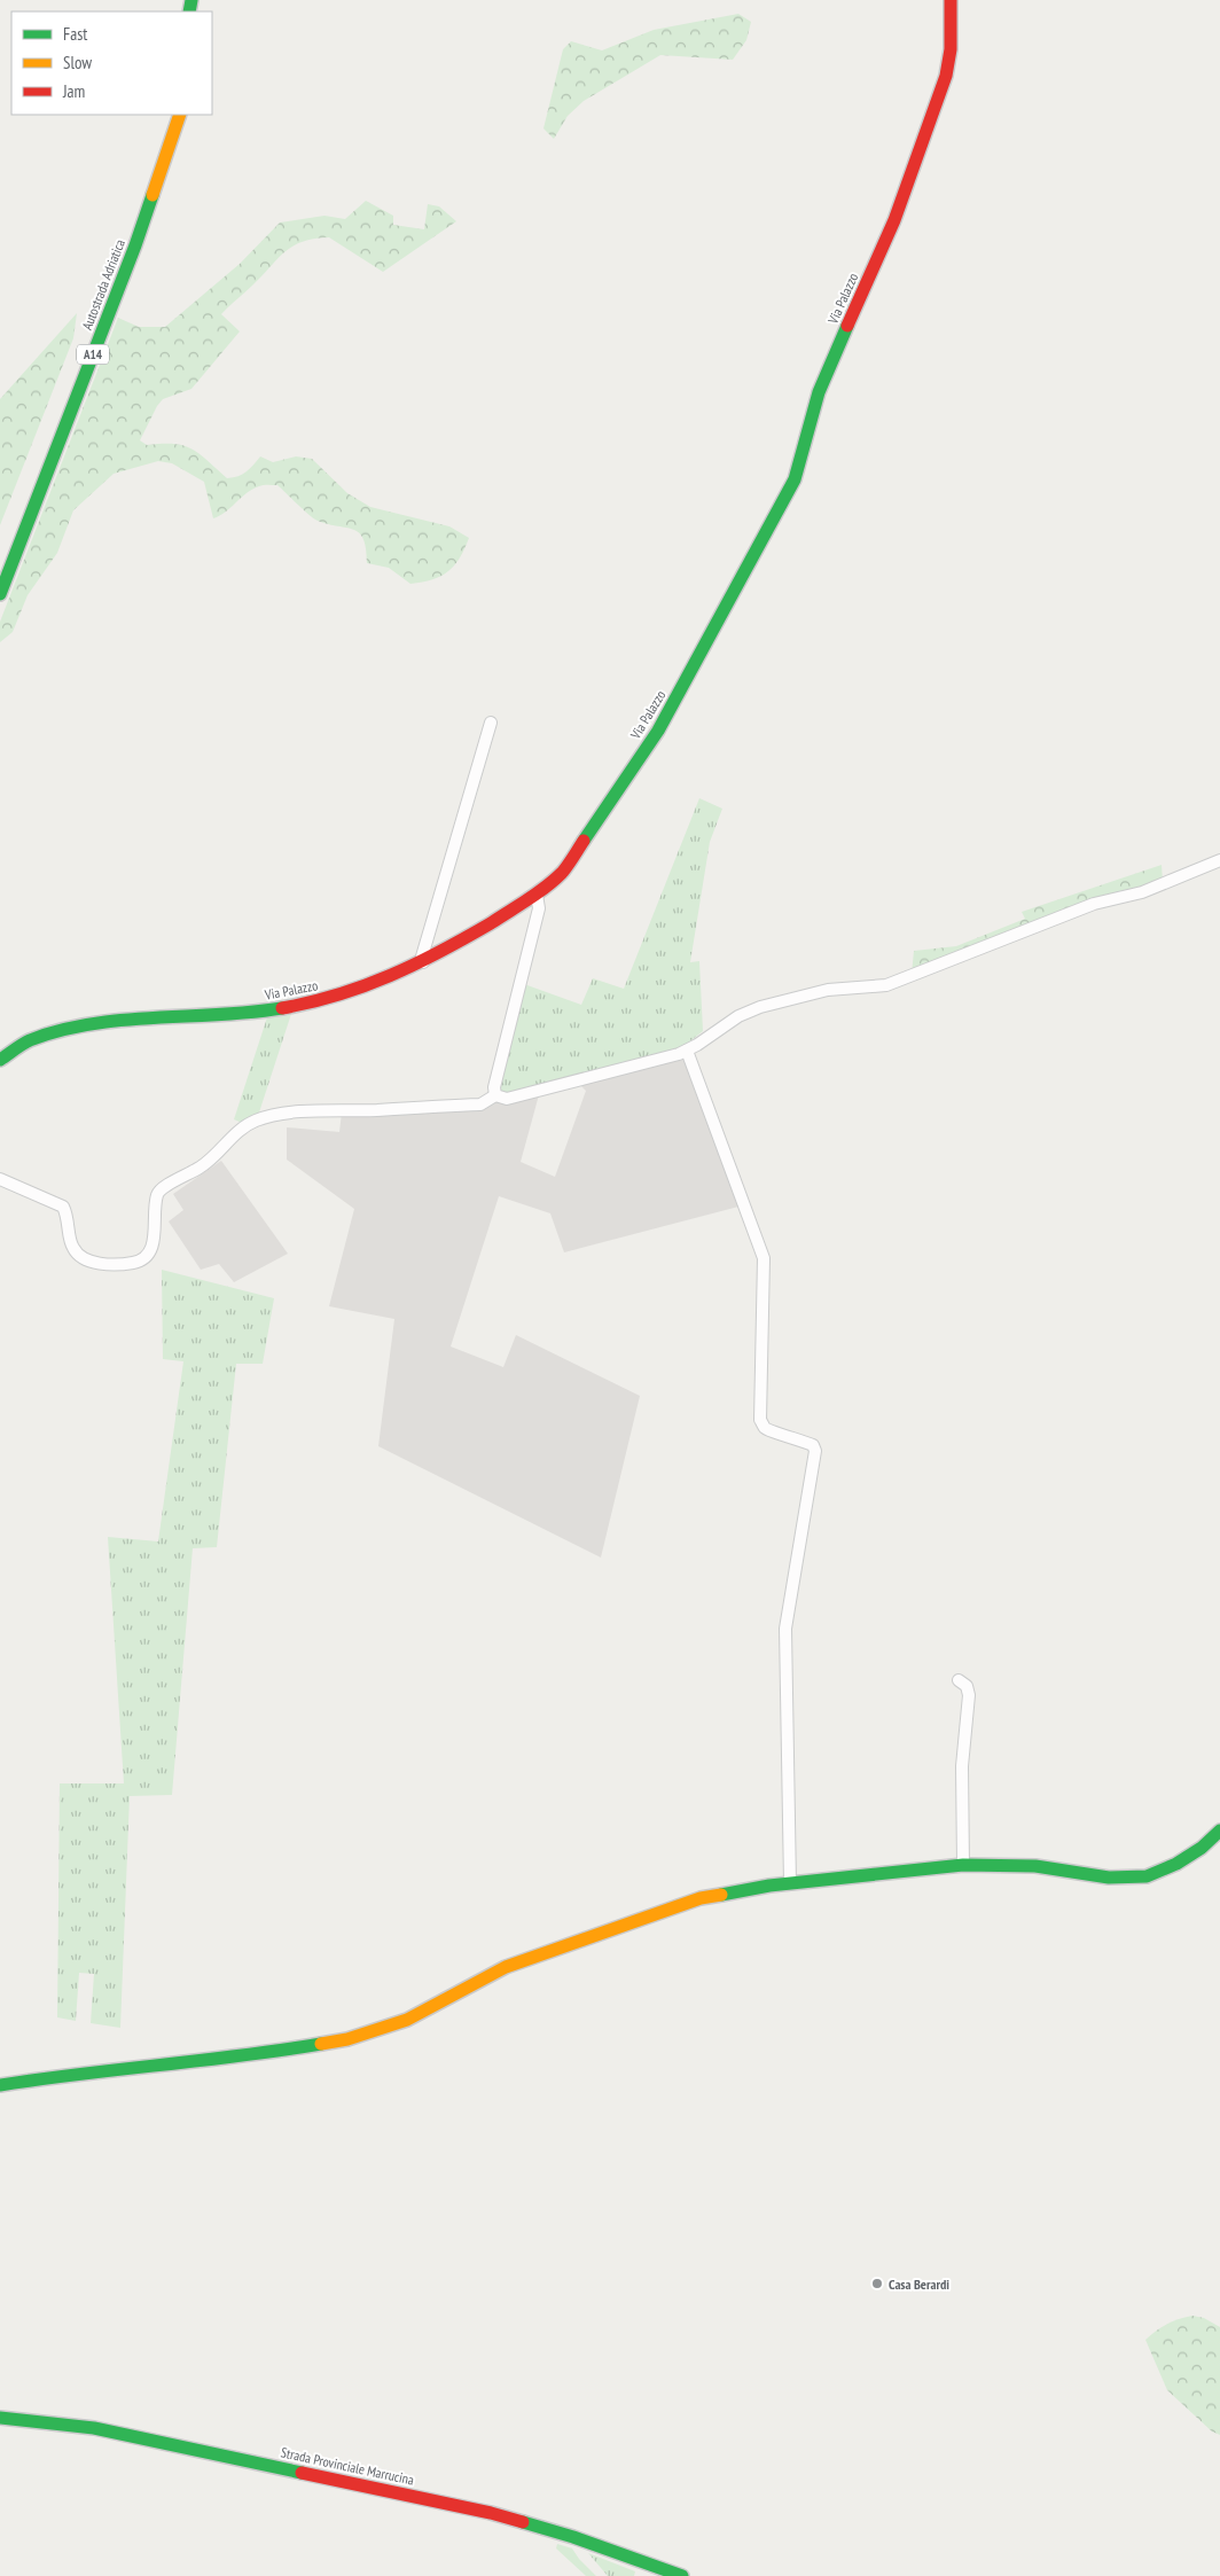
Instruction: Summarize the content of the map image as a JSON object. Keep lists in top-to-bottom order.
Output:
{
  "streets": {
    "main road": [
      "Autostrada Adriatica",
      "Via Palazzo",
      "A14",
      "Strada Provinciale Marrucina"
    ]
  },
  "places": ["Casa Berardi"],
  "legend": ["Fast", "Slow", "Jam"]
}
